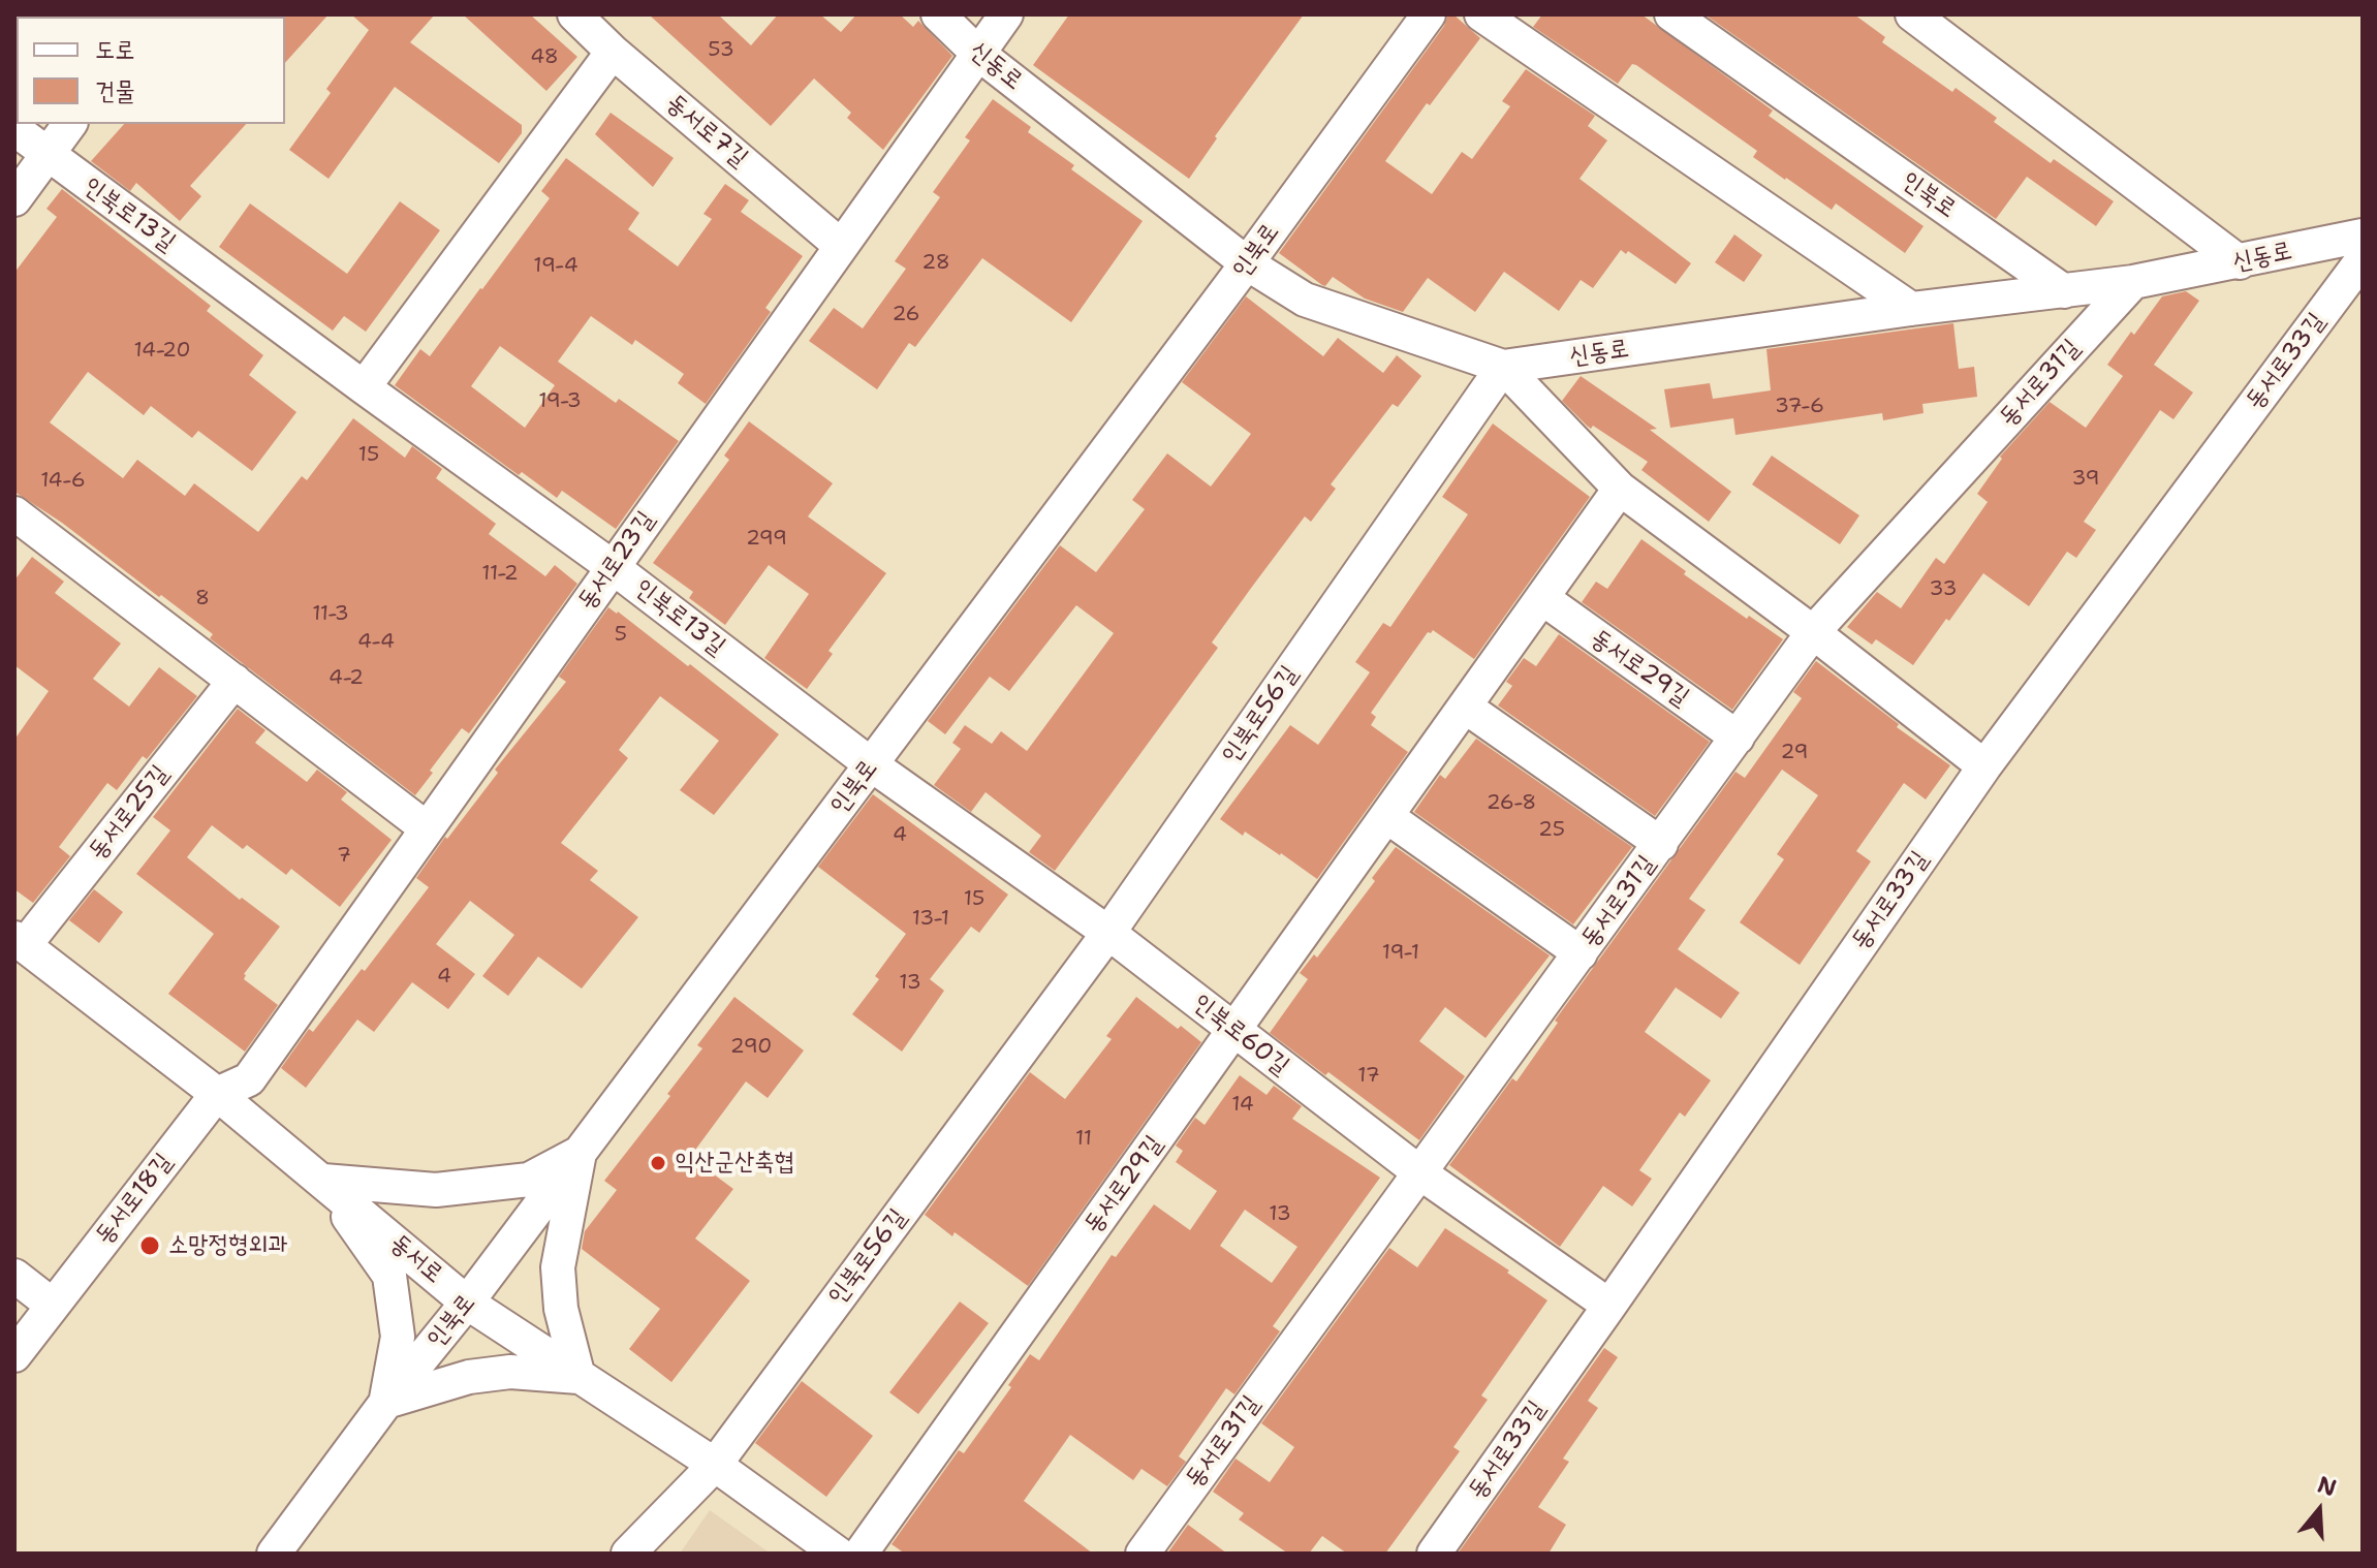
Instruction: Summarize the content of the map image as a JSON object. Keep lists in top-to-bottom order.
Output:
{
  "streets": {
    "street": [
      "신동로",
      "동서로7길",
      "인북로",
      "인북로13길",
      "동서로33길",
      "동서로31길",
      "동서로23길",
      "동서로29길",
      "인북로56길",
      "동서로25길",
      "인북로60길",
      "동서로18길",
      "동서로"
    ]
  },
  "crossings": [
    ["신동로", "인북로"],
    ["신동로", "동서로31길"],
    ["신동로", "동서로23길"],
    ["신동로", "인북로56길"],
    ["동서로7길", "동서로23길"],
    ["인북로", "인북로13길"],
    ["인북로", "인북로60길"],
    ["인북로", "동서로"],
    ["인북로13길", "동서로23길"],
    ["인북로13길", "인북로60길"],
    ["동서로33길", "인북로60길"],
    ["동서로31길", "동서로29길"],
    ["동서로31길", "인북로60길"],
    ["동서로23길", "동서로18길"],
    ["동서로23길", "동서로"],
    ["동서로29길", "인북로60길"],
    ["인북로56길", "인북로60길"],
    ["인북로56길", "동서로"],
    ["동서로25길", "동서로"],
    ["동서로18길", "동서로"]
  ],
  "places": ["익산군산축협", "소망정형외과"],
  "house_numbers": [
    "53",
    "48",
    "28",
    "19-4",
    "26",
    "14-20",
    "19-3",
    "37-6",
    "15",
    "39",
    "14-6",
    "299",
    "11-2",
    "33",
    "8",
    "11-3",
    "5",
    "4-4",
    "4-2",
    "29",
    "26-8",
    "25",
    "4",
    "7",
    "15",
    "13-1",
    "19-1",
    "4",
    "13",
    "290",
    "17",
    "14",
    "11",
    "13"
  ],
  "legend": ["도로", "건물"],
  "north": "top"
}
